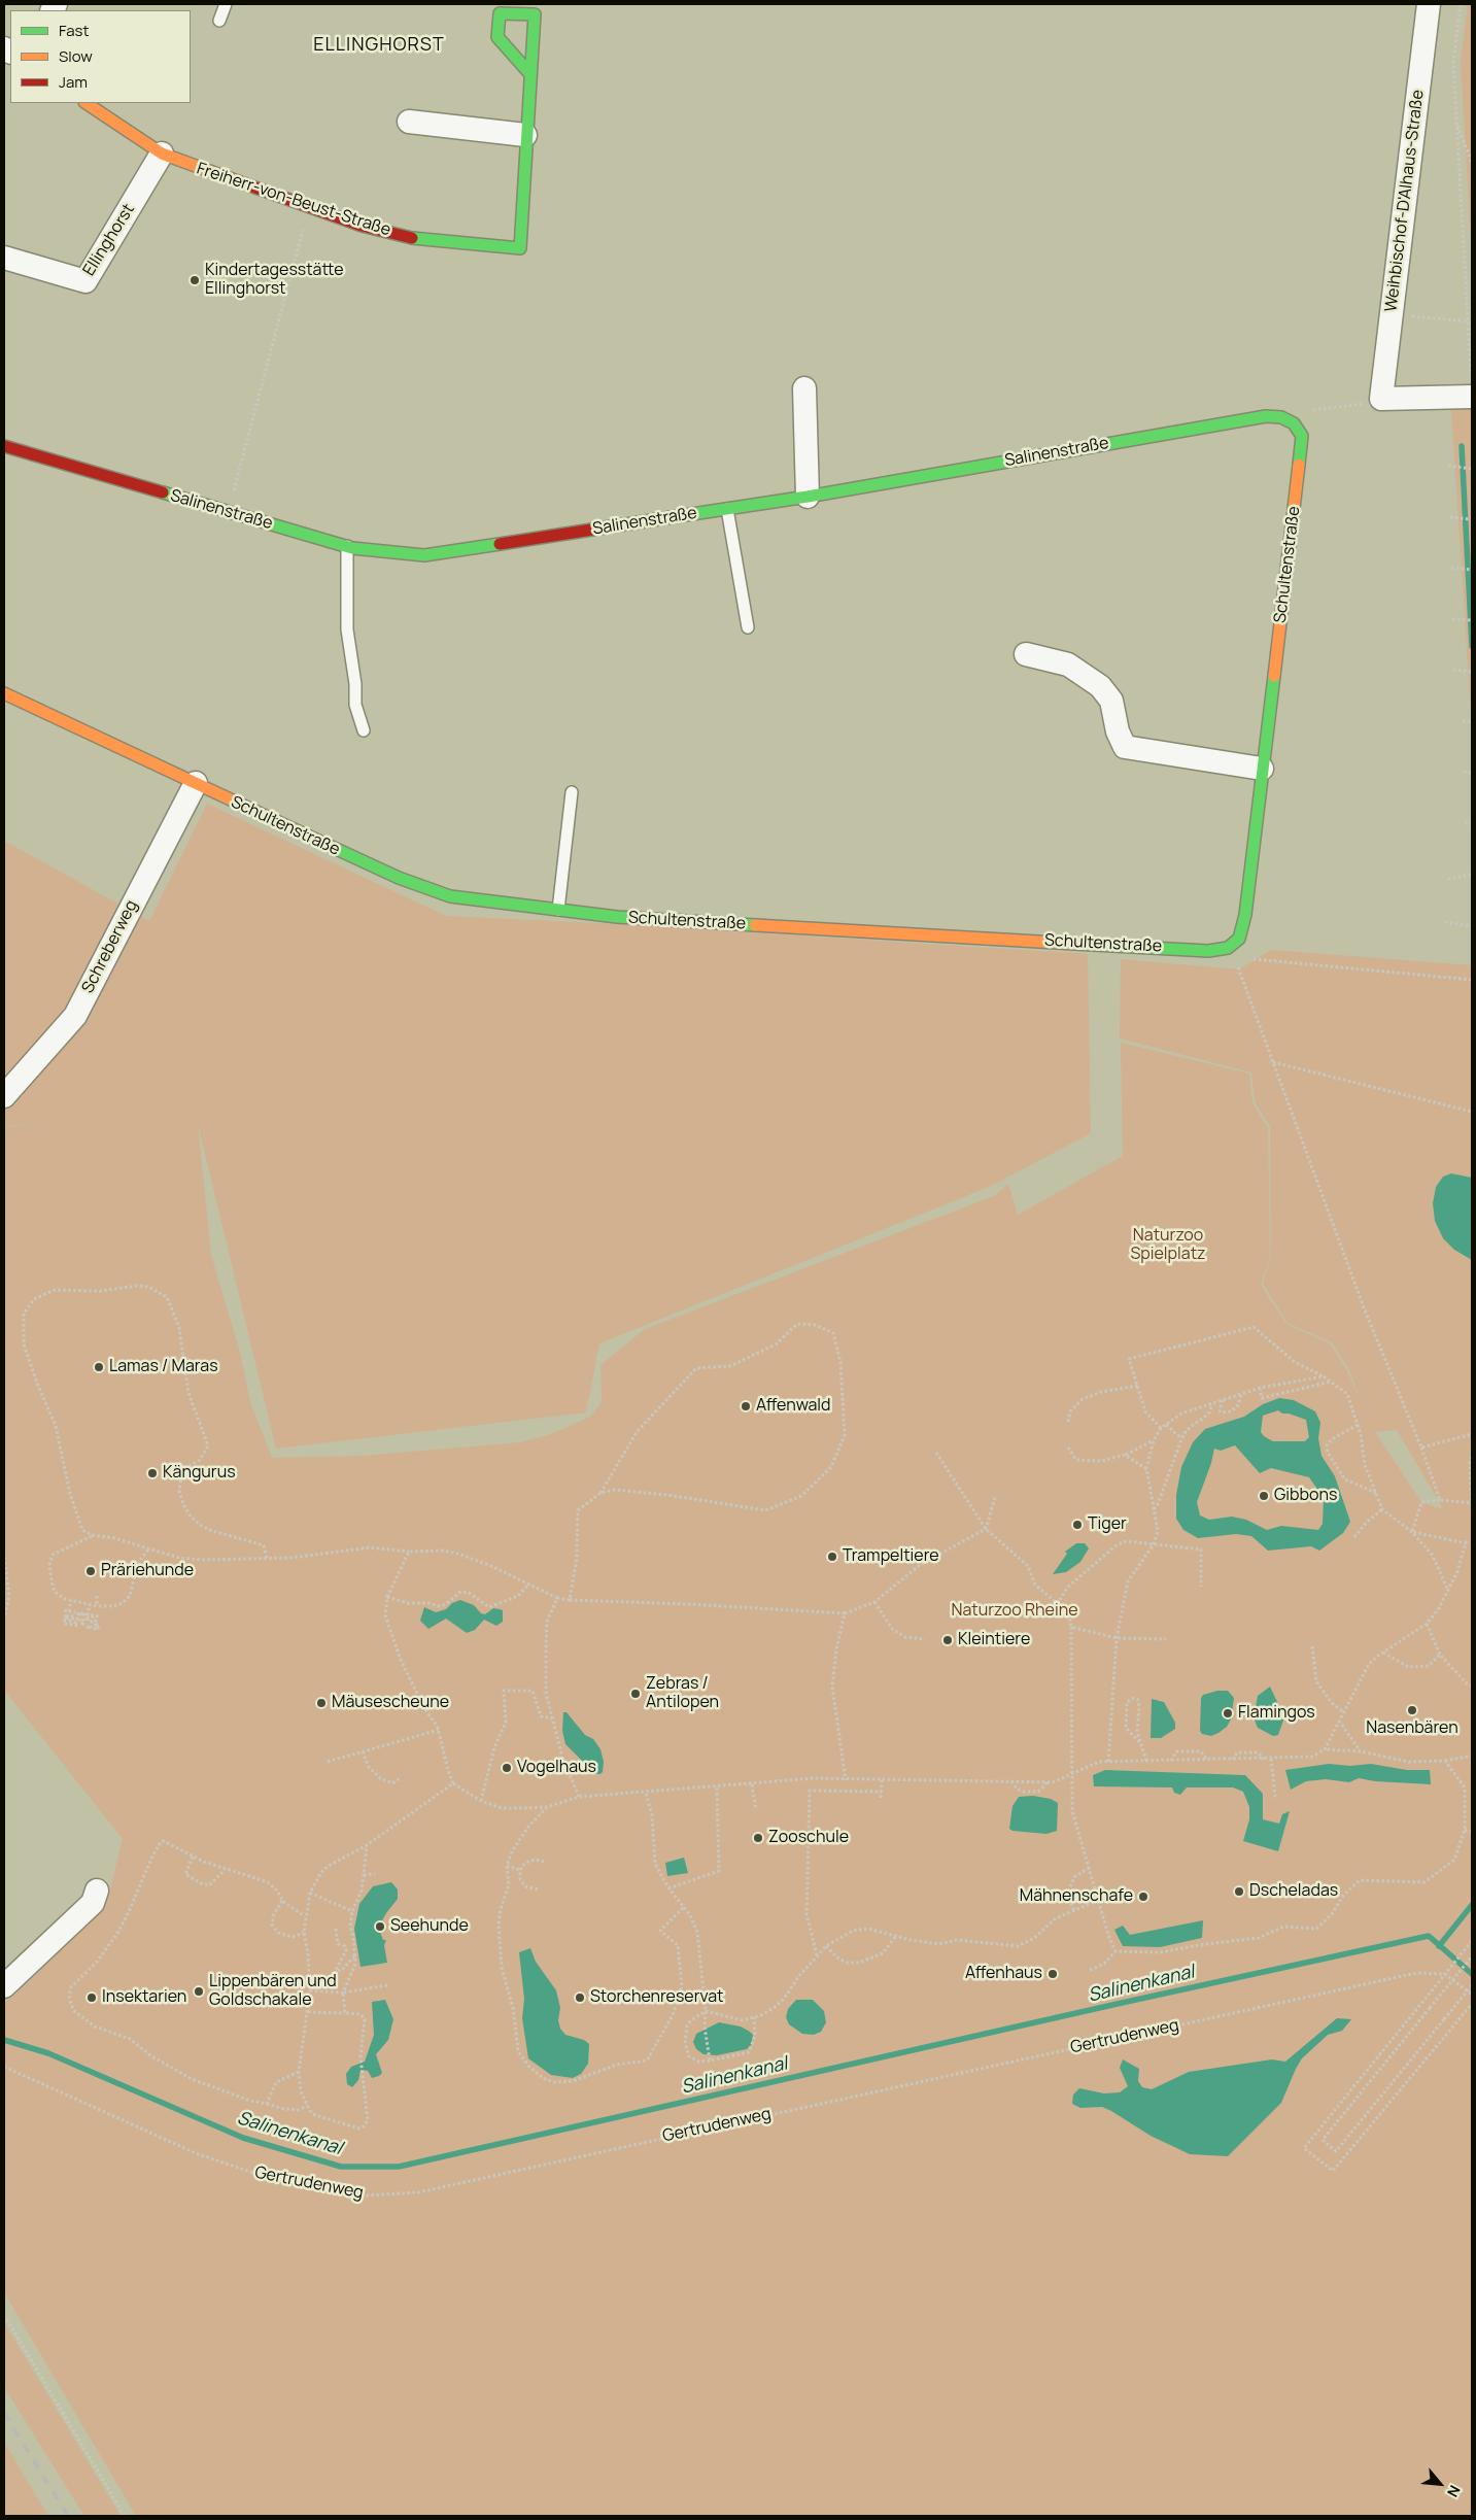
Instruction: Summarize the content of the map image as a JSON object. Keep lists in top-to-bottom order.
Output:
{
  "streets": {
    "street": [
      "Freiherr-von-Beust-Straße",
      "Weihbischof-D'Alhaus-Straße",
      "Ellinghorst",
      "Salinenstraße",
      "Schultenstraße",
      "Schreberweg"
    ],
    "path": ["Gertrudenweg"]
  },
  "crossings": [
    ["Freiherr-von-Beust-Straße", "Ellinghorst"],
    ["Salinenstraße", "Schultenstraße"],
    ["Schultenstraße", "Schreberweg"]
  ],
  "districts": ["ELLINGHORST"],
  "water": ["Salinenkanal"],
  "parks": ["Naturzoo Spielplatz", "Naturzoo Rheine"],
  "places": [
    "Kindertagesstätte Ellinghorst",
    "Lamas / Maras",
    "Affenwald",
    "Kängurus",
    "Gibbons",
    "Tiger",
    "Trampeltiere",
    "Präriehunde",
    "Kleintiere",
    "Zebras / Antilopen",
    "Mäusescheune",
    "Nasenbären",
    "Flamingos",
    "Vogelhaus",
    "Zooschule",
    "Dscheladas",
    "Mähnenschafe",
    "Seehunde",
    "Affenhaus",
    "Lippenbären und Goldschakale",
    "Insektarien",
    "Storchenreservat"
  ],
  "legend": ["Fast", "Slow", "Jam"],
  "north": "bottom right"
}
